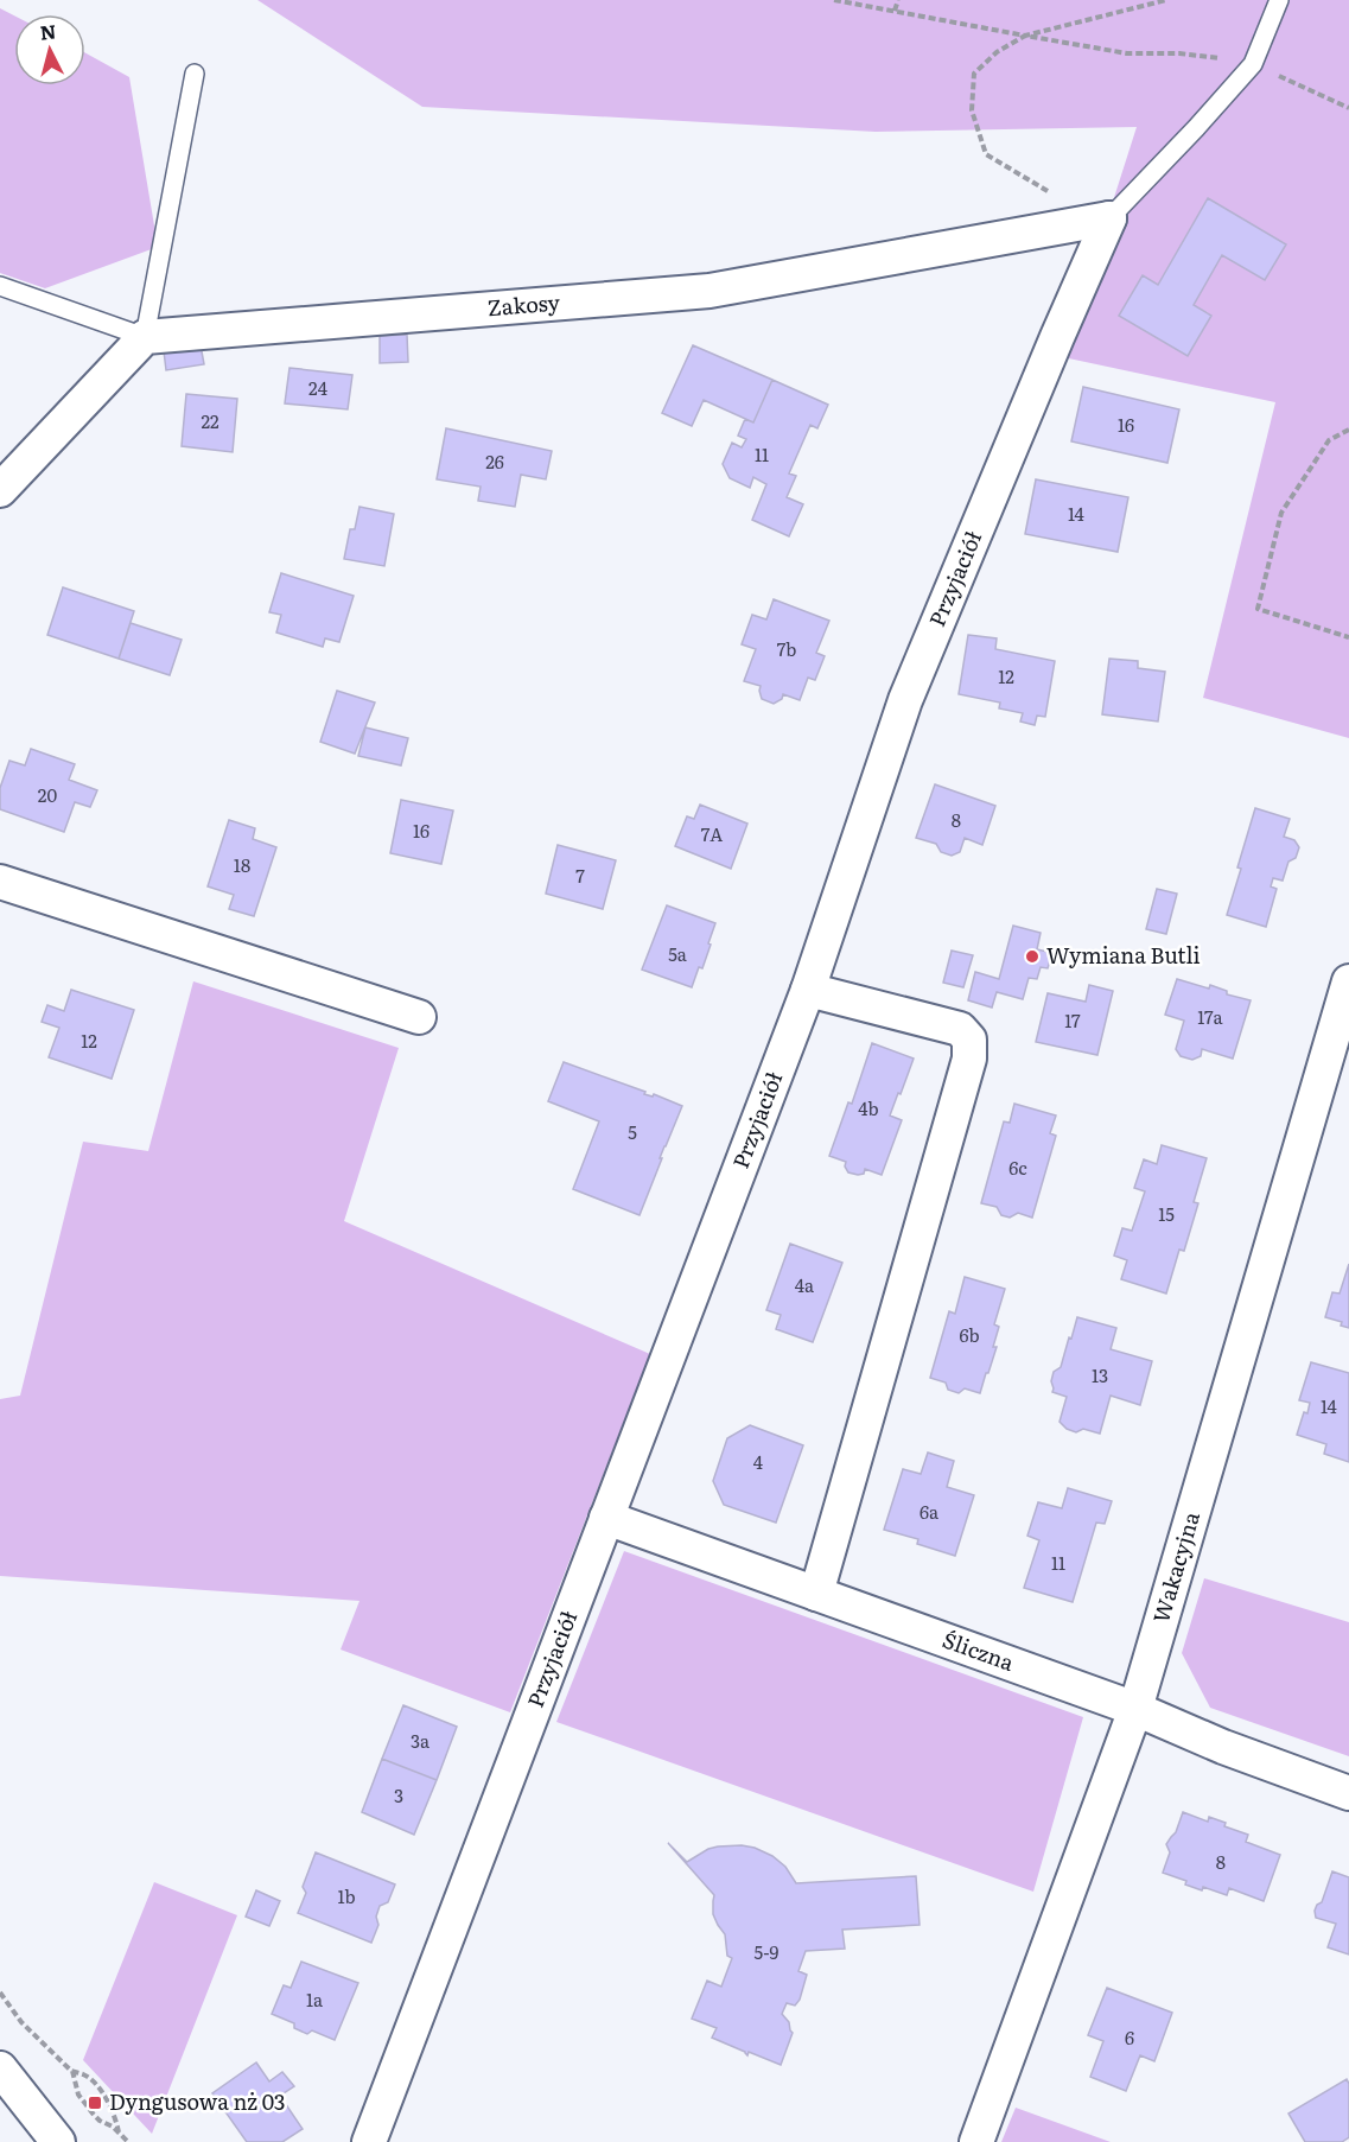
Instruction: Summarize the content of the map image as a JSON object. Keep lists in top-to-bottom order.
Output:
{
  "streets": {
    "street": [
      "Zakosy",
      "Przyjaciół",
      "Wakacyjna",
      "Śliczna"
    ]
  },
  "crossings": [
    ["Zakosy", "Przyjaciół"],
    ["Przyjaciół", "Śliczna"],
    ["Wakacyjna", "Śliczna"]
  ],
  "places": {
    "other": ["Wymiana Butli"],
    "transit": ["Dyngusowa nż 03"]
  },
  "house_numbers": [
    "24",
    "22",
    "16",
    "11",
    "26",
    "14",
    "7b",
    "12",
    "20",
    "8",
    "16",
    "7A",
    "18",
    "7",
    "5a",
    "17a",
    "17",
    "12",
    "4b",
    "5",
    "6c",
    "15",
    "4a",
    "6b",
    "13",
    "14",
    "4",
    "6a",
    "11",
    "3a",
    "3",
    "8",
    "1b",
    "5-9",
    "1a",
    "6"
  ],
  "north": "top"
}
